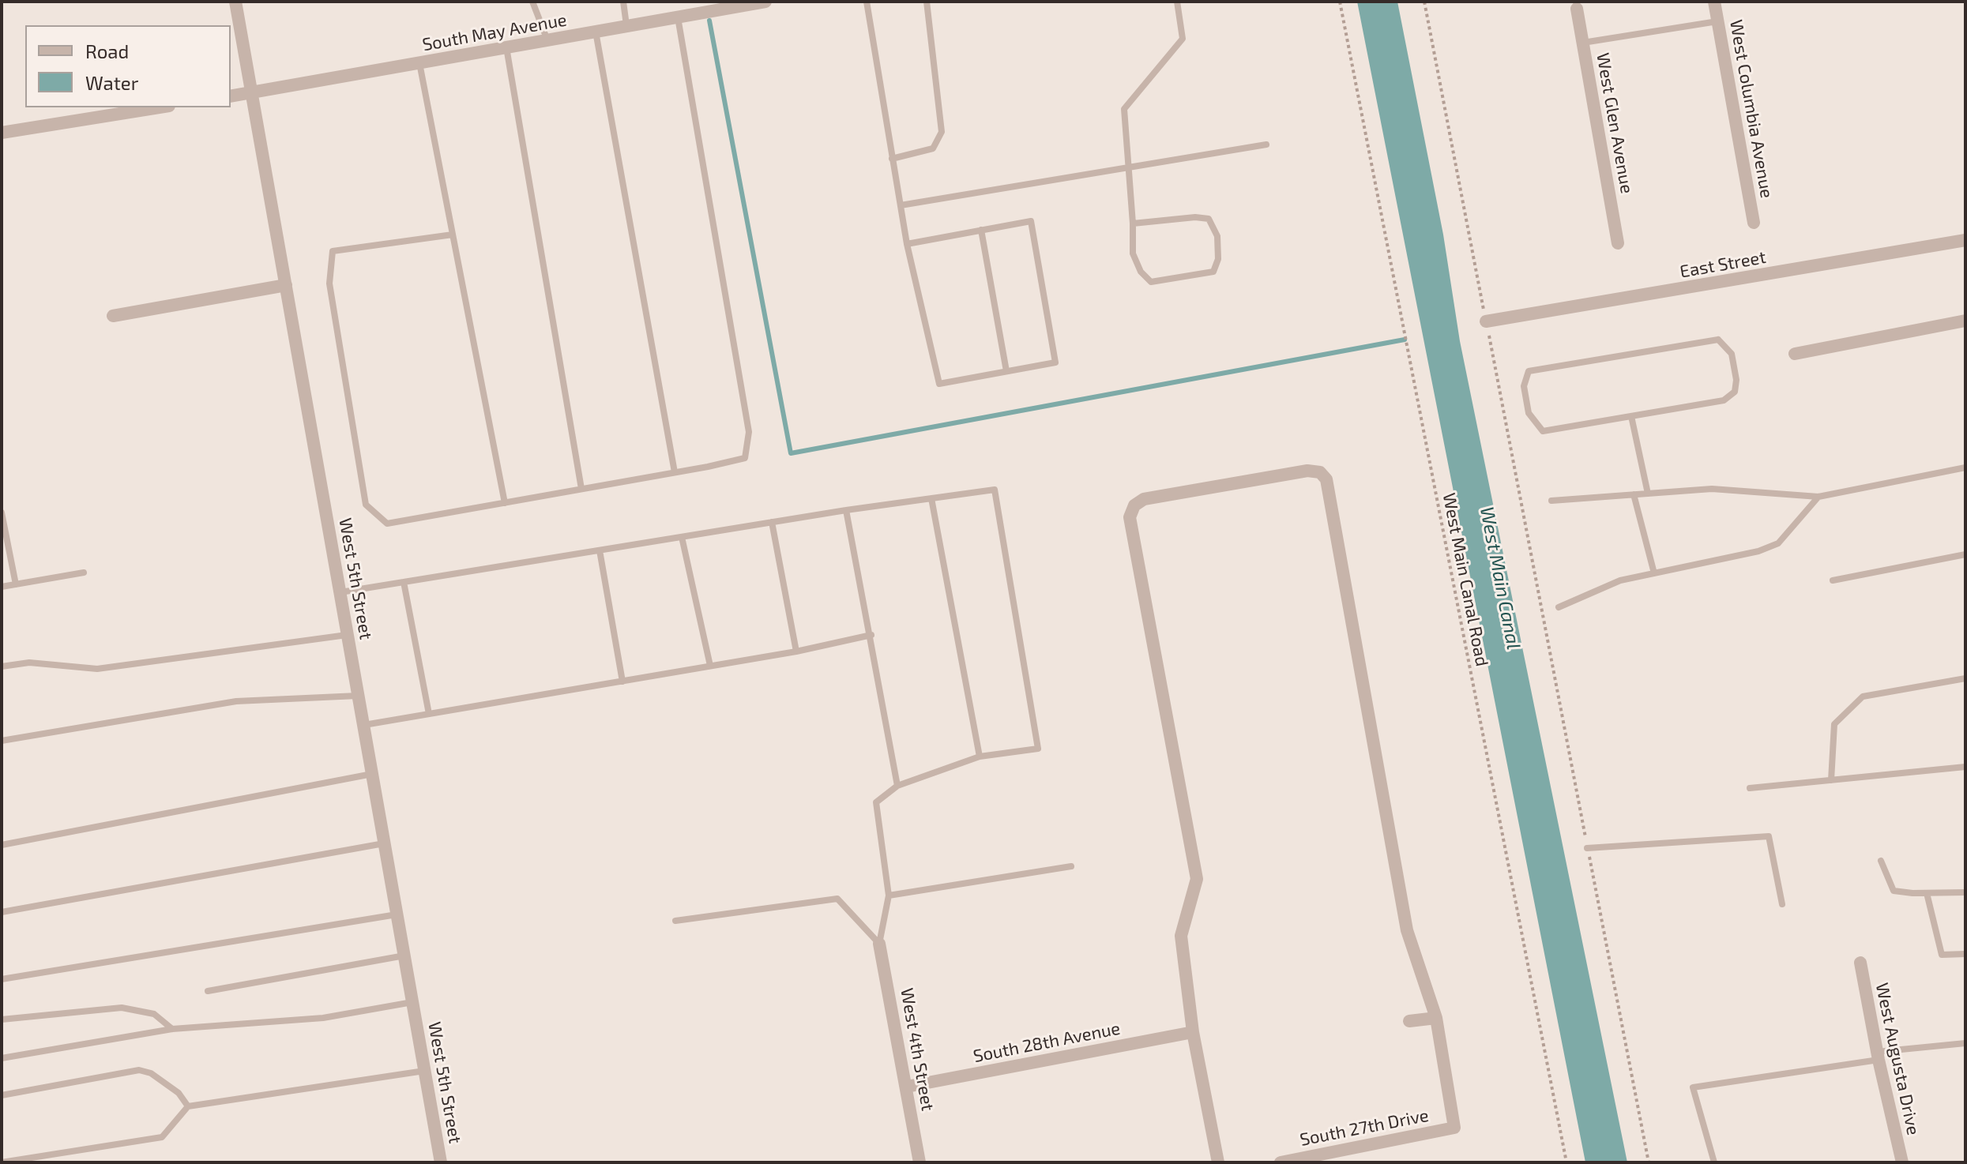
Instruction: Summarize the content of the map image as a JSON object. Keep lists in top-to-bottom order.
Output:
{
  "streets": {
    "street": [
      "South May Avenue",
      "West Columbia Avenue",
      "West Glen Avenue",
      "East Street",
      "West 5th Street",
      "South 28th Avenue",
      "West 4th Street",
      "West Augusta Drive",
      "South 27th Drive"
    ],
    "path": ["West Main Canal Road"]
  },
  "crossings": [
    ["South May Avenue", "West 5th Street"],
    ["South 28th Avenue", "West 4th Street"]
  ],
  "water": ["West Main Canal"],
  "legend": ["Road", "Water"]
}
